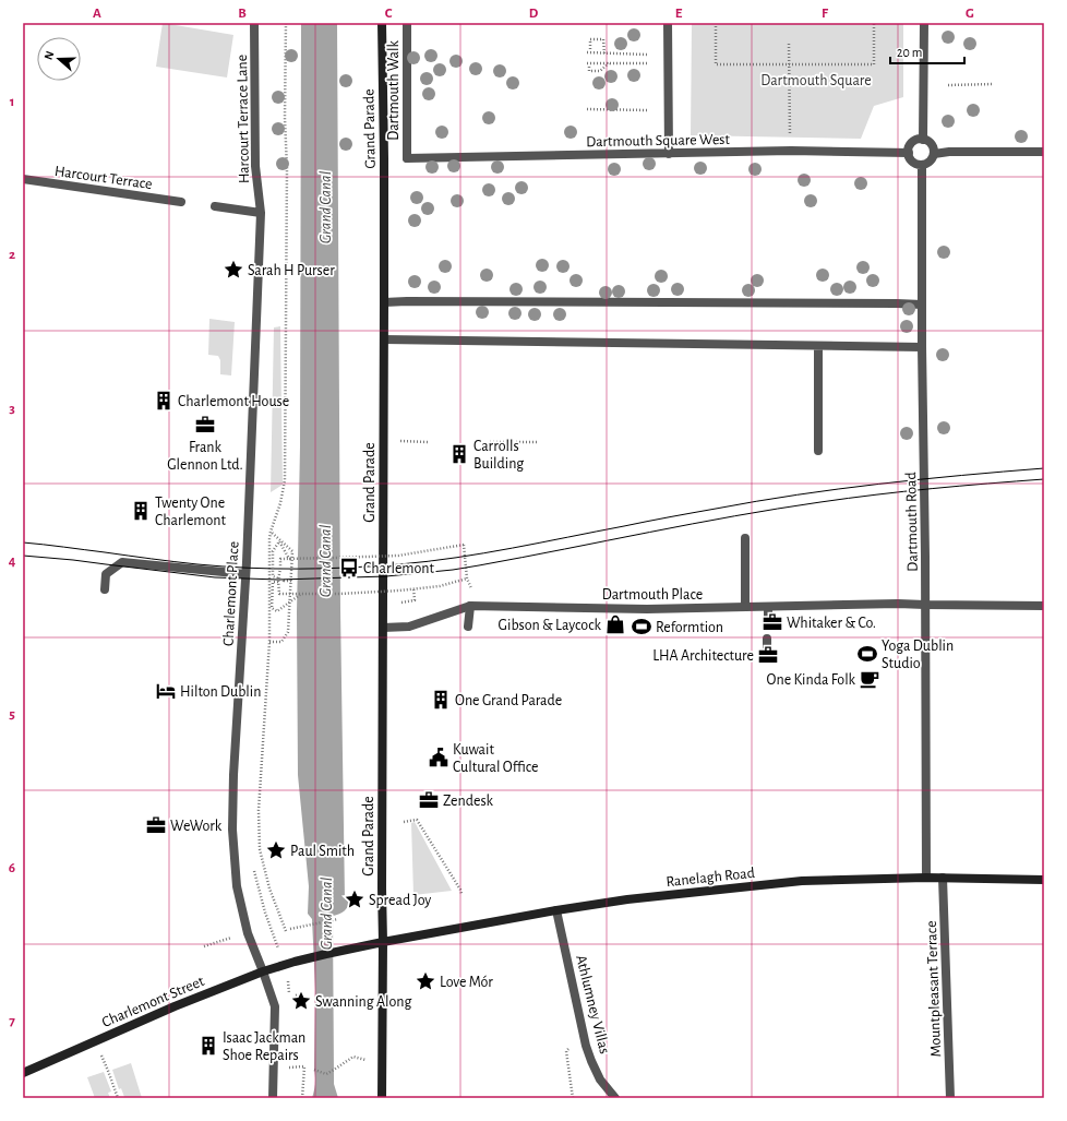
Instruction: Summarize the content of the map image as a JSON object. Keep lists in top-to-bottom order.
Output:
{
  "streets": {
    "main road": ["Grand Parade", "Ranelagh Road", "Charlemont Street"],
    "street": [
      "Dartmouth Walk",
      "Harcourt Terrace Lane",
      "Dartmouth Square West",
      "Harcourt Terrace",
      "Dartmouth Road",
      "Charlemont Place",
      "Dartmouth Place",
      "Mountpleasant Terrace",
      "Athlumney Villas"
    ]
  },
  "crossings": [
    ["Dartmouth Walk", "Dartmouth Square West"],
    ["Harcourt Terrace Lane", "Charlemont Place"],
    ["Grand Parade", "Dartmouth Place"],
    ["Grand Parade", "Ranelagh Road"],
    ["Dartmouth Square West", "Dartmouth Road"],
    ["Dartmouth Road", "Dartmouth Place"],
    ["Dartmouth Road", "Ranelagh Road"],
    ["Charlemont Place", "Charlemont Street"],
    ["Ranelagh Road", "Mountpleasant Terrace"],
    ["Ranelagh Road", "Charlemont Street"],
    ["Ranelagh Road", "Athlumney Villas"]
  ],
  "water": ["Grand Canal"],
  "parks": ["Dartmouth Square"],
  "places": {
    "place": [
      "Sarah H Purser",
      "Paul Smith",
      "Spread Joy",
      "Love Mór",
      "Swanning Along"
    ],
    "building": [
      "Charlemont House",
      "Carrolls Building",
      "Twenty One Charlemont",
      "One Grand Parade",
      "Isaac Jackman Shoe Repairs"
    ],
    "office": [
      "Frank Glennon Ltd.",
      "Whitaker & Co.",
      "LHA Architecture",
      "Zendesk",
      "WeWork"
    ],
    "bus stop": ["Charlemont"],
    "shop": ["Gibson & Laycock"],
    "sports": ["Reformtion", "Yoga Dublin Studio"],
    "cafe": ["One Kinda Folk"],
    "hotel": ["Hilton Dublin"],
    "public building": ["Kuwait Cultural Office"]
  },
  "scale_bar": "20 m",
  "north": "left",
  "grid": {
    "columns": [
      "A",
      "B",
      "C",
      "D",
      "E",
      "F",
      "G"
    ],
    "rows": [
      "1",
      "2",
      "3",
      "4",
      "5",
      "6",
      "7"
    ]
  }
}
